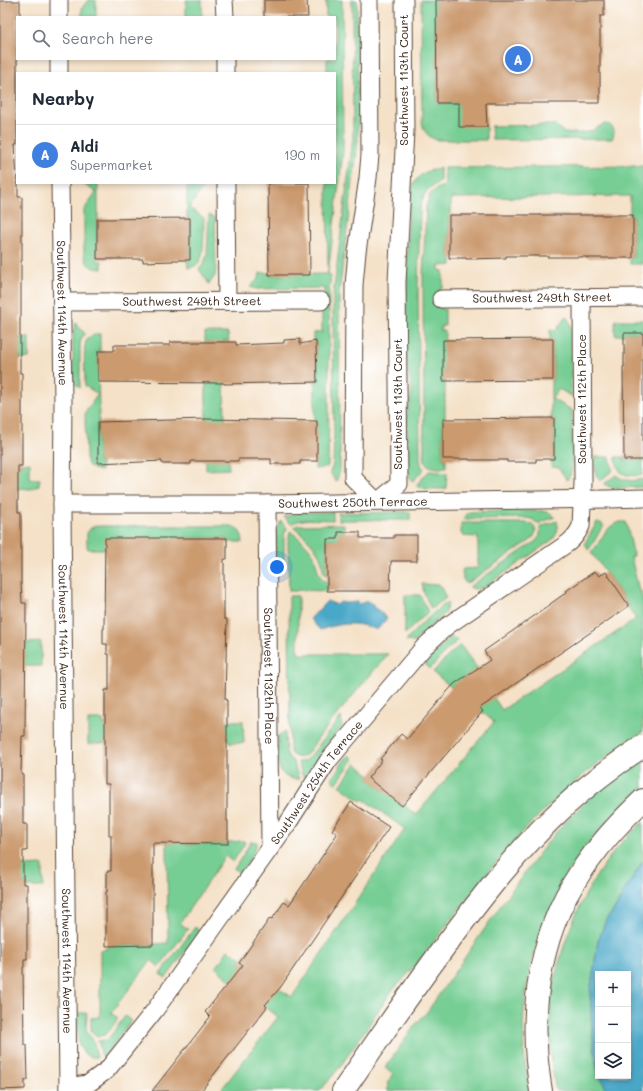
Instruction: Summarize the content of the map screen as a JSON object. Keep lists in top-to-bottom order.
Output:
{
  "streets": {
    "street": [
      "Southwest 113th Court",
      "Southwest 249th Street",
      "Southwest 114th Avernue",
      "Southwest 112th Place",
      "Southwest 250th Terrace",
      "Southwest 1132th Place",
      "Southwest 254th Terrace"
    ]
  },
  "crossings": [
    ["Southwest 113th Court", "Southwest 250th Terrace"],
    ["Southwest 249th Street", "Southwest 114th Avernue"],
    ["Southwest 249th Street", "Southwest 112th Place"],
    ["Southwest 114th Avernue", "Southwest 250th Terrace"],
    ["Southwest 114th Avernue", "Southwest 254th Terrace"],
    ["Southwest 112th Place", "Southwest 250th Terrace"],
    ["Southwest 112th Place", "Southwest 254th Terrace"],
    ["Southwest 250th Terrace", "Southwest 1132th Place"],
    ["Southwest 250th Terrace", "Southwest 254th Terrace"],
    ["Southwest 1132th Place", "Southwest 254th Terrace"]
  ],
  "page": {
    "search": "Search here",
    "pins": "A",
    "heading": "Nearby",
    "list": [
      {
        "mark": "A",
        "name": "Aldi",
        "note": "Supermarket",
        "value": "190 m"
      }
    ],
    "map_buttons": ["+", "−"]
  }
}
